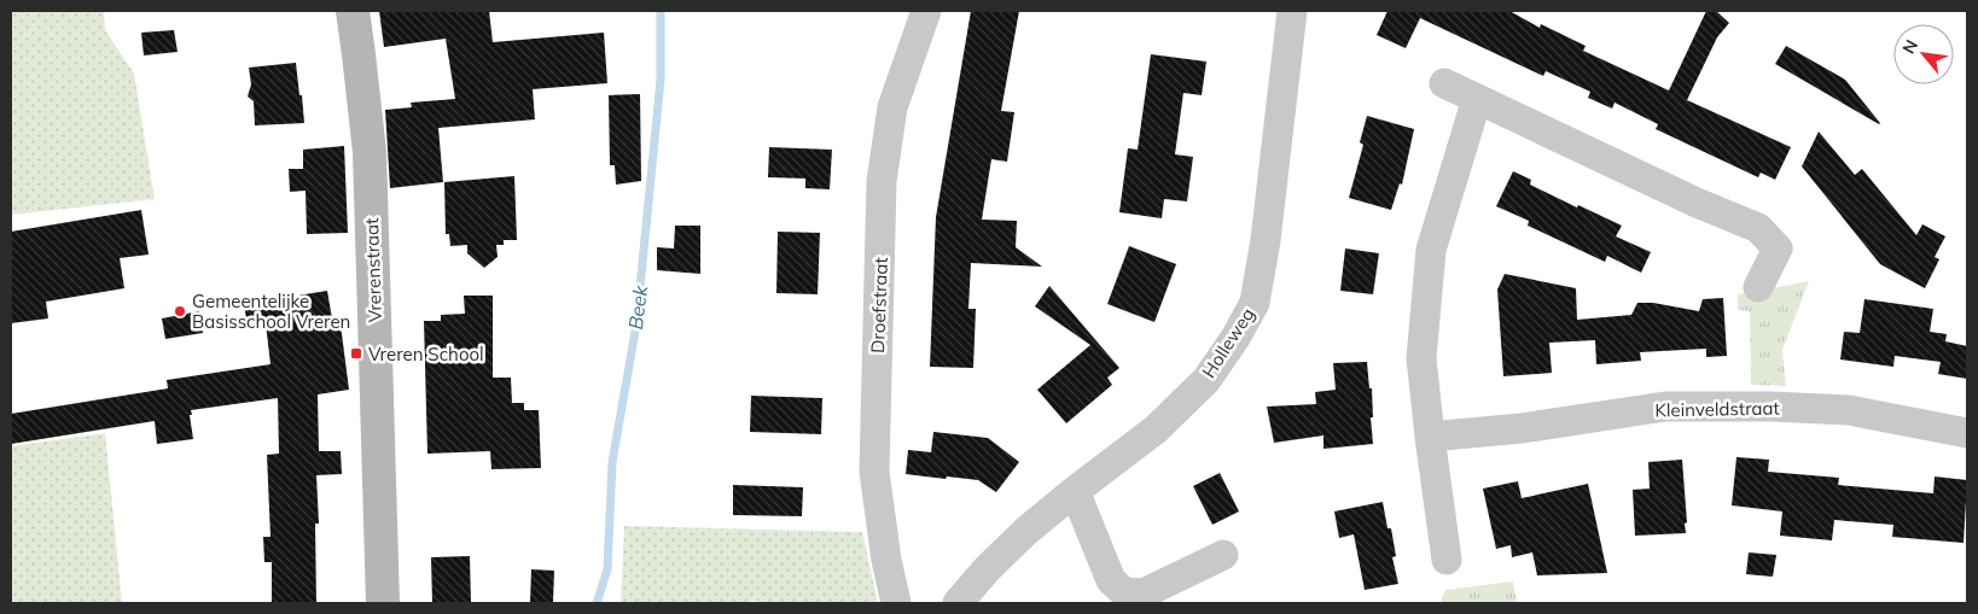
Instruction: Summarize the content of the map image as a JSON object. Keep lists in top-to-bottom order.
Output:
{
  "streets": {
    "street": [
      "Vrerenstraat",
      "Droefstraat",
      "Holleweg",
      "Kleinveldstraat"
    ]
  },
  "water": ["Beek"],
  "places": {
    "other": ["Gemeentelijke Basisschool Vreren"],
    "transit": ["Vreren School"]
  },
  "north": "top left"
}
